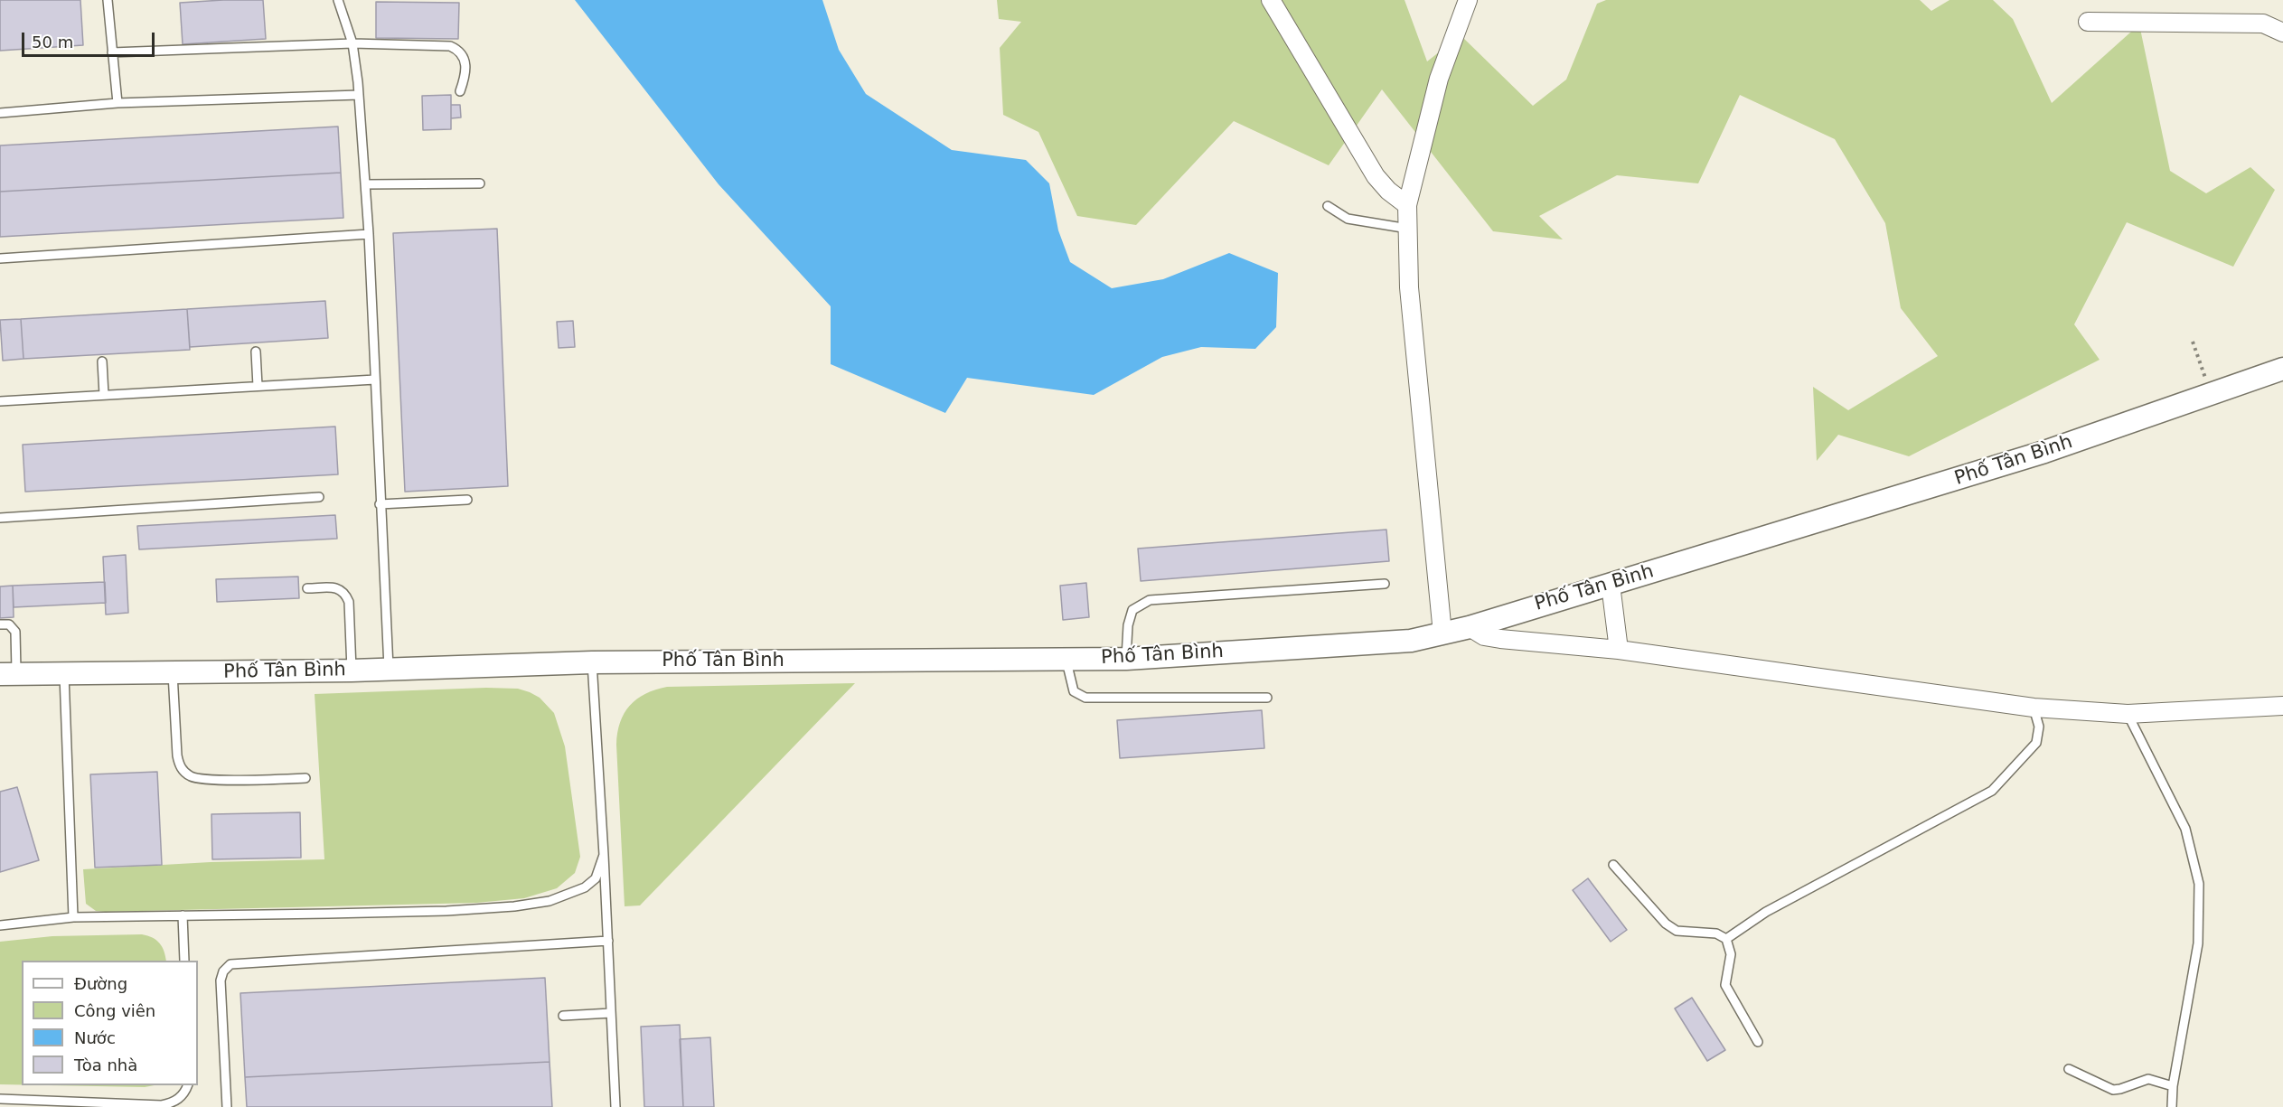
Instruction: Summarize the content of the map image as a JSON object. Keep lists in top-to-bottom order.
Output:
{
  "streets": {
    "street": ["Phố Tân Bình"]
  },
  "legend": [
    "Đường",
    "Công viên",
    "Nước",
    "Tòa nhà"
  ],
  "scale_bar": "50 m"
}
